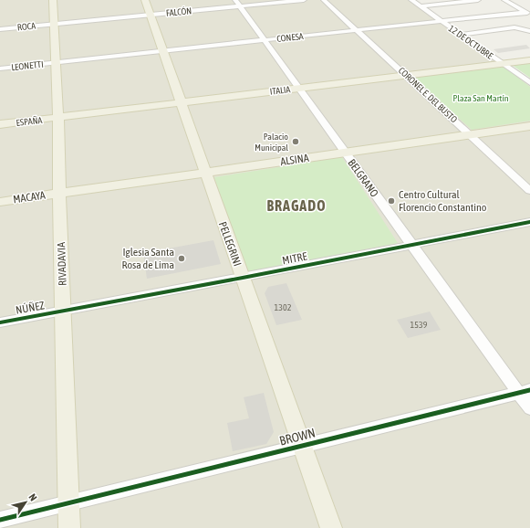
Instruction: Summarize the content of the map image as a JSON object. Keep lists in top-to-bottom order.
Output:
{
  "streets": {
    "main road": [
      "ITALIA",
      "ESPAÑA",
      "ALSINA",
      "MACAYA",
      "PELLEGRINI",
      "RIVADAVIA"
    ],
    "street": [
      "FALCÓN",
      "ROCA",
      "CONESA",
      "12 DE OCTUBRE",
      "LEONETTI",
      "CORONEL E. DEL BUSTO",
      "BELGRANO",
      "MITRE",
      "NÚÑEZ",
      "BROWN"
    ]
  },
  "crossings": [
    ["FALCÓN", "ROCA"],
    ["FALCÓN", "BELGRANO"],
    ["FALCÓN", "PELLEGRINI"],
    ["FALCÓN", "RIVADAVIA"],
    ["ROCA", "RIVADAVIA"],
    ["CONESA", "12 DE OCTUBRE"],
    ["CONESA", "LEONETTI"],
    ["CONESA", "CORONEL E. DEL BUSTO"],
    ["CONESA", "BELGRANO"],
    ["CONESA", "PELLEGRINI"],
    ["CONESA", "RIVADAVIA"],
    ["12 DE OCTUBRE", "ITALIA"],
    ["LEONETTI", "RIVADAVIA"],
    ["ITALIA", "CORONEL E. DEL BUSTO"],
    ["ITALIA", "ESPAÑA"],
    ["ITALIA", "BELGRANO"],
    ["ITALIA", "PELLEGRINI"],
    ["ITALIA", "RIVADAVIA"],
    ["CORONEL E. DEL BUSTO", "ALSINA"],
    ["ESPAÑA", "RIVADAVIA"],
    ["ALSINA", "BELGRANO"],
    ["ALSINA", "MACAYA"],
    ["ALSINA", "PELLEGRINI"],
    ["ALSINA", "RIVADAVIA"],
    ["BELGRANO", "MITRE"],
    ["BELGRANO", "BROWN"],
    ["MACAYA", "RIVADAVIA"],
    ["PELLEGRINI", "MITRE"],
    ["PELLEGRINI", "BROWN"],
    ["MITRE", "RIVADAVIA"],
    ["MITRE", "NÚÑEZ"],
    ["RIVADAVIA", "NÚÑEZ"],
    ["RIVADAVIA", "BROWN"]
  ],
  "districts": ["BRAGADO"],
  "parks": ["Plaza San Martín"],
  "places": ["Palacio Municipal", "Centro Cultural Florencio Constantino", "Iglesia Santa Rosa de Lima"],
  "house_numbers": ["1302", "1539"],
  "north": "top right"
}
